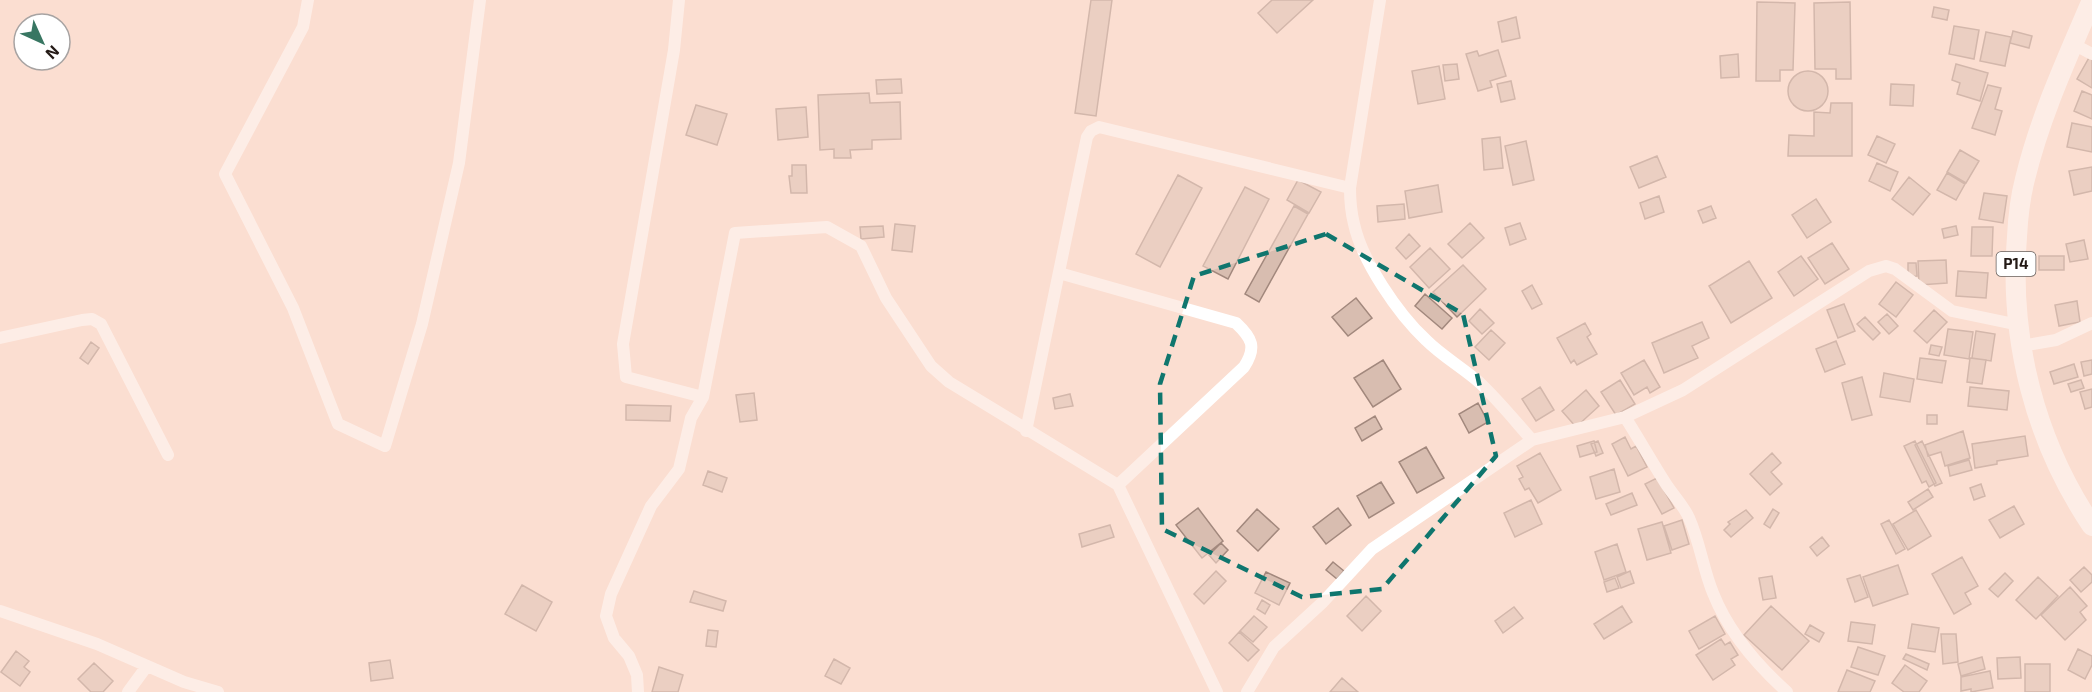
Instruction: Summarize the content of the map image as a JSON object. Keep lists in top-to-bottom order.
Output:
{
  "streets": {
    "main road": ["P14"]
  },
  "north": "bottom right"
}
